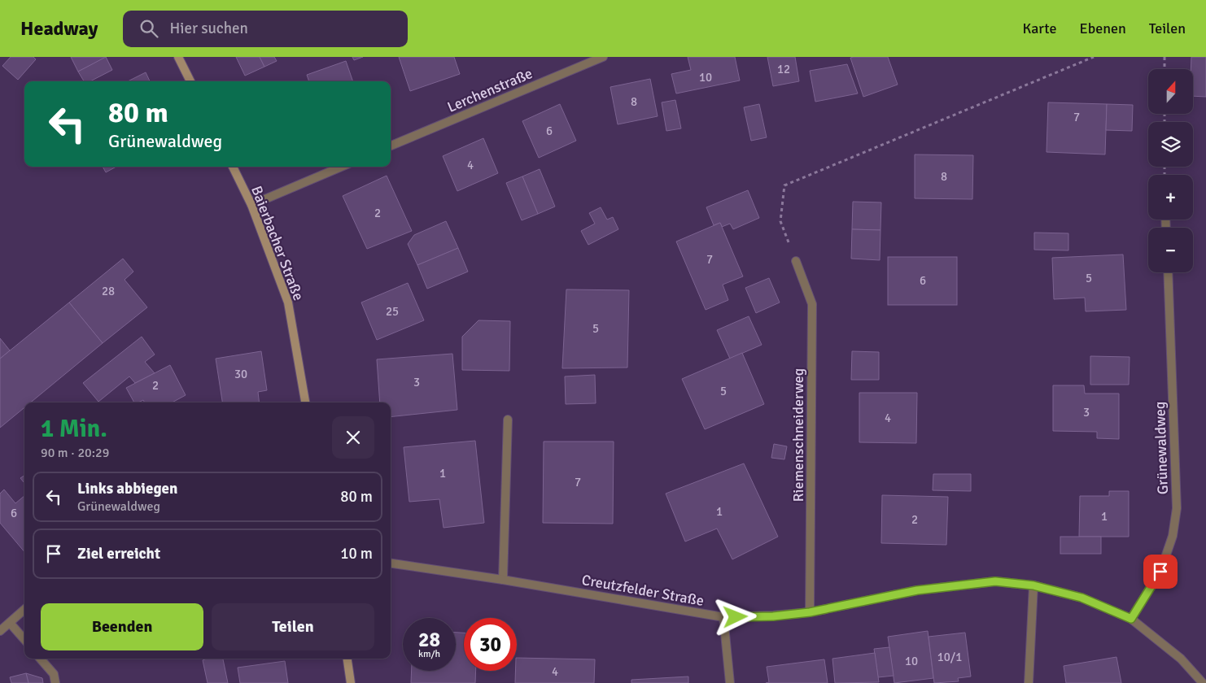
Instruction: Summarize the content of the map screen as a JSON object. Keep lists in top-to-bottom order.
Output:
{
  "streets": {
    "street": [
      "Lerchenstraße",
      "Baierbacher Straße",
      "Riemenschneiderweg",
      "Grünewaldweg",
      "Creutzfelder Straße"
    ]
  },
  "crossings": [
    ["Riemenschneiderweg", "Creutzfelder Straße"],
    ["Grünewaldweg", "Creutzfelder Straße"]
  ],
  "house_numbers": [
    "12",
    "10",
    "8",
    "7",
    "6",
    "4",
    "8",
    "2",
    "7",
    "5",
    "6",
    "28",
    "25",
    "5",
    "30",
    "3",
    "2",
    "5",
    "3",
    "4",
    "1",
    "7",
    "1",
    "6",
    "1",
    "2",
    "10/1",
    "10",
    "4"
  ],
  "north": "top",
  "page": {
    "header": "Headway",
    "search": "Hier suchen",
    "nav": ["Karte", "Ebenen", "Teilen"],
    "map_buttons": ["+", "−"],
    "turn": ["80 m", "Grünewaldweg"],
    "heading": ["1 Min.", "90 m · 20:29"],
    "list": [
      {
        "name": "Links abbiegen",
        "note": "Grünewaldweg",
        "value": "80 m"
      },
      {
        "name": "Ziel erreicht",
        "value": "10 m"
      }
    ],
    "buttons": ["Beenden", "Teilen"],
    "speed": "28 km/h",
    "limit": "30"
  }
}
